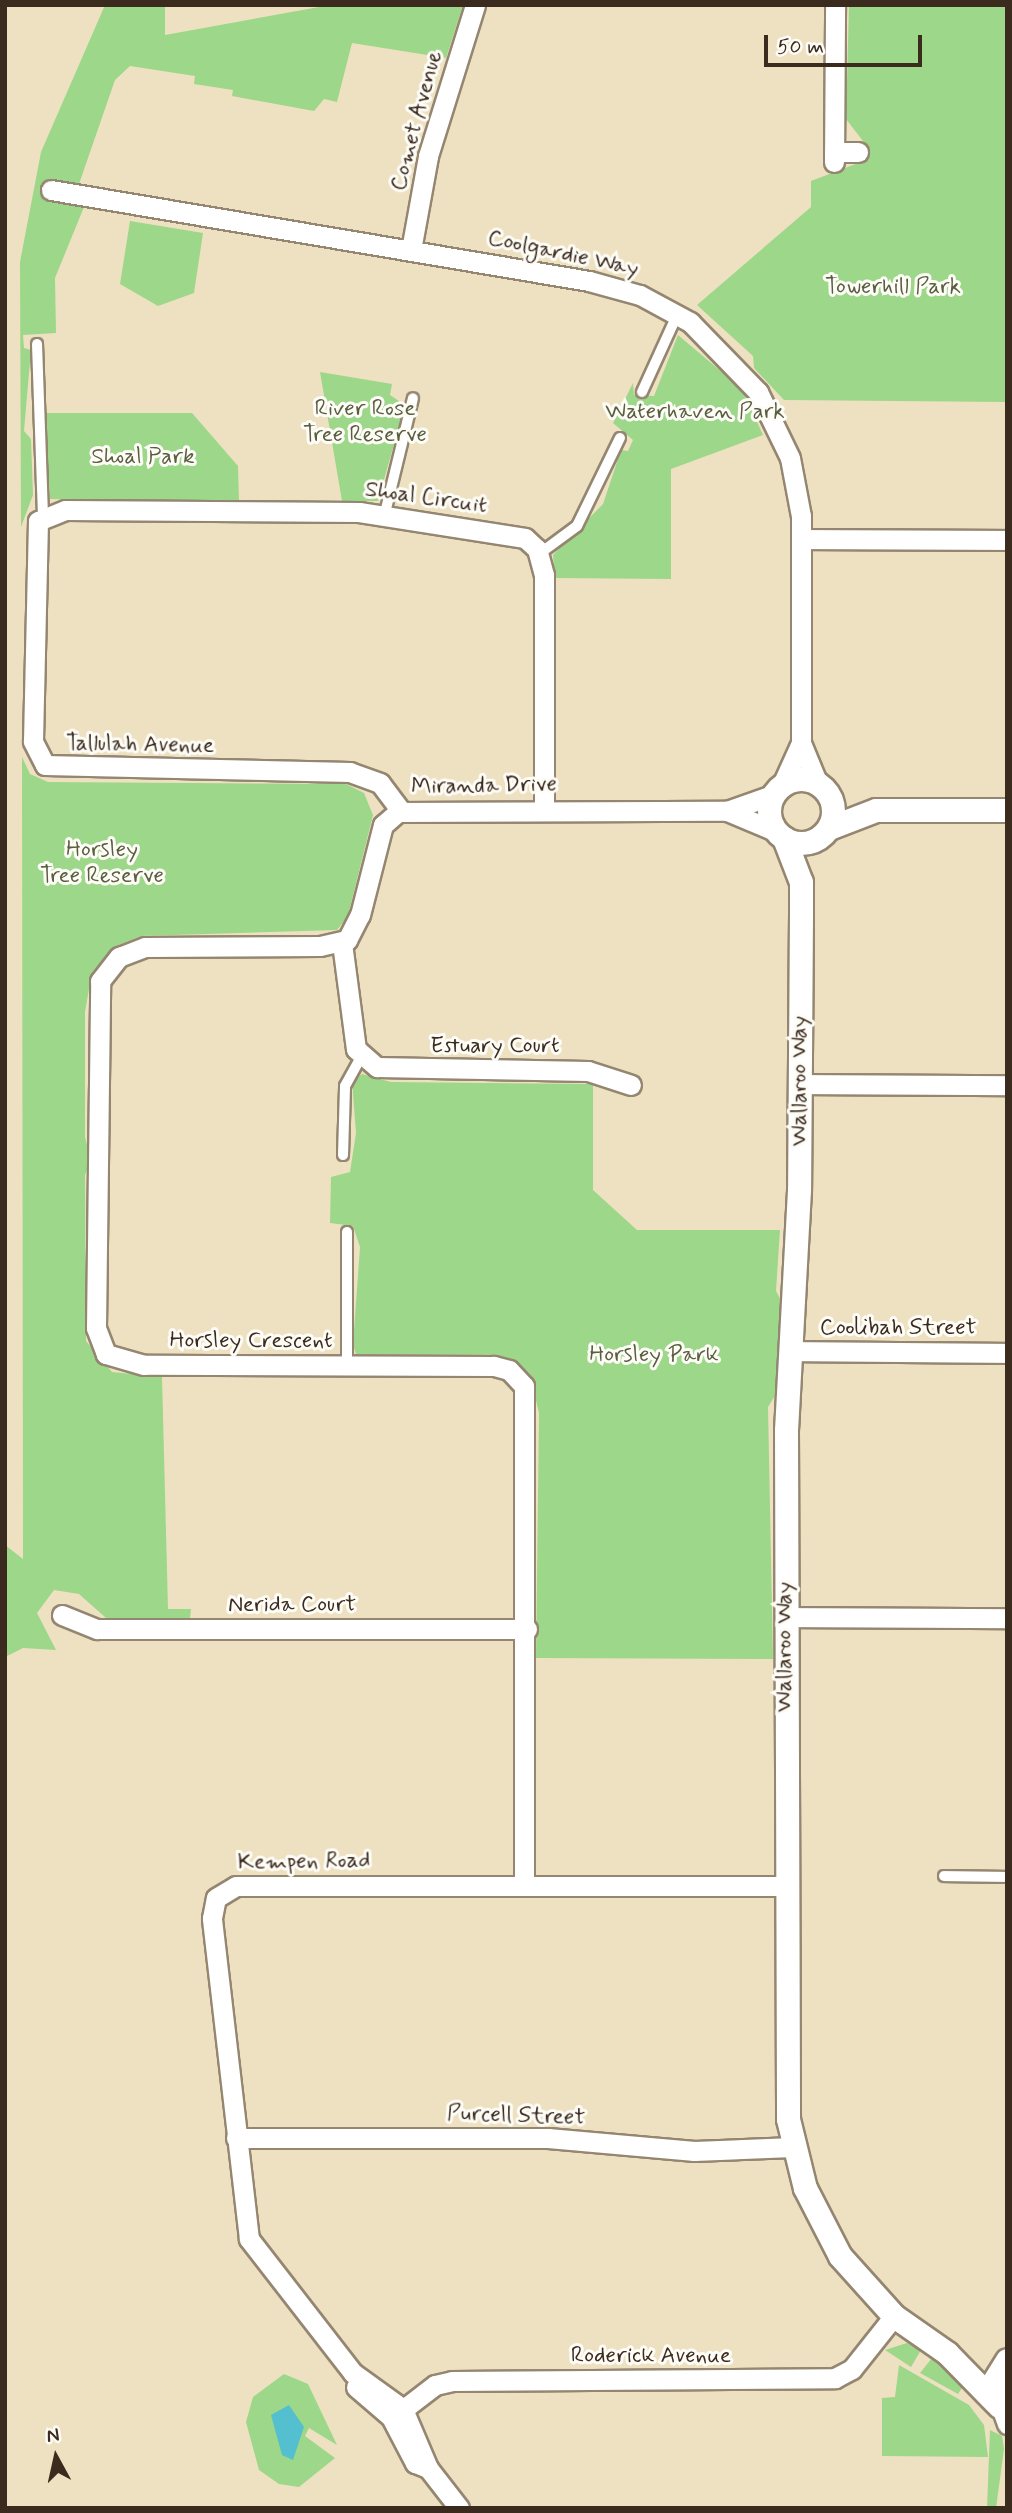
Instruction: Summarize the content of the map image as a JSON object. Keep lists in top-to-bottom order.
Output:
{
  "streets": {
    "street": [
      "Comet Avenue",
      "Coolgardie Way",
      "Shoal Circuit",
      "Tallulah Avenue",
      "Miranda Drive",
      "Estuary Court",
      "Wallaroo Way",
      "Coolibah Street",
      "Horsley Crescent",
      "Nerida Court",
      "Kempen Road",
      "Purcell Street",
      "Roderick Avenue"
    ]
  },
  "crossings": [
    ["Comet Avenue", "Coolgardie Way"],
    ["Coolgardie Way", "Miranda Drive"],
    ["Coolgardie Way", "Wallaroo Way"],
    ["Shoal Circuit", "Tallulah Avenue"],
    ["Tallulah Avenue", "Miranda Drive"],
    ["Miranda Drive", "Wallaroo Way"],
    ["Miranda Drive", "Horsley Crescent"],
    ["Wallaroo Way", "Coolibah Street"],
    ["Wallaroo Way", "Kempen Road"],
    ["Wallaroo Way", "Purcell Street"],
    ["Wallaroo Way", "Roderick Avenue"],
    ["Horsley Crescent", "Nerida Court"],
    ["Horsley Crescent", "Kempen Road"],
    ["Kempen Road", "Purcell Street"],
    ["Kempen Road", "Roderick Avenue"]
  ],
  "parks": [
    "Towerhill Park",
    "River Rose Tree Reserve",
    "Waterhaven Park",
    "Shoal Park",
    "Horsley Tree Reserve",
    "Horsley Park"
  ],
  "scale_bar": "50 m",
  "north": "top"
}
